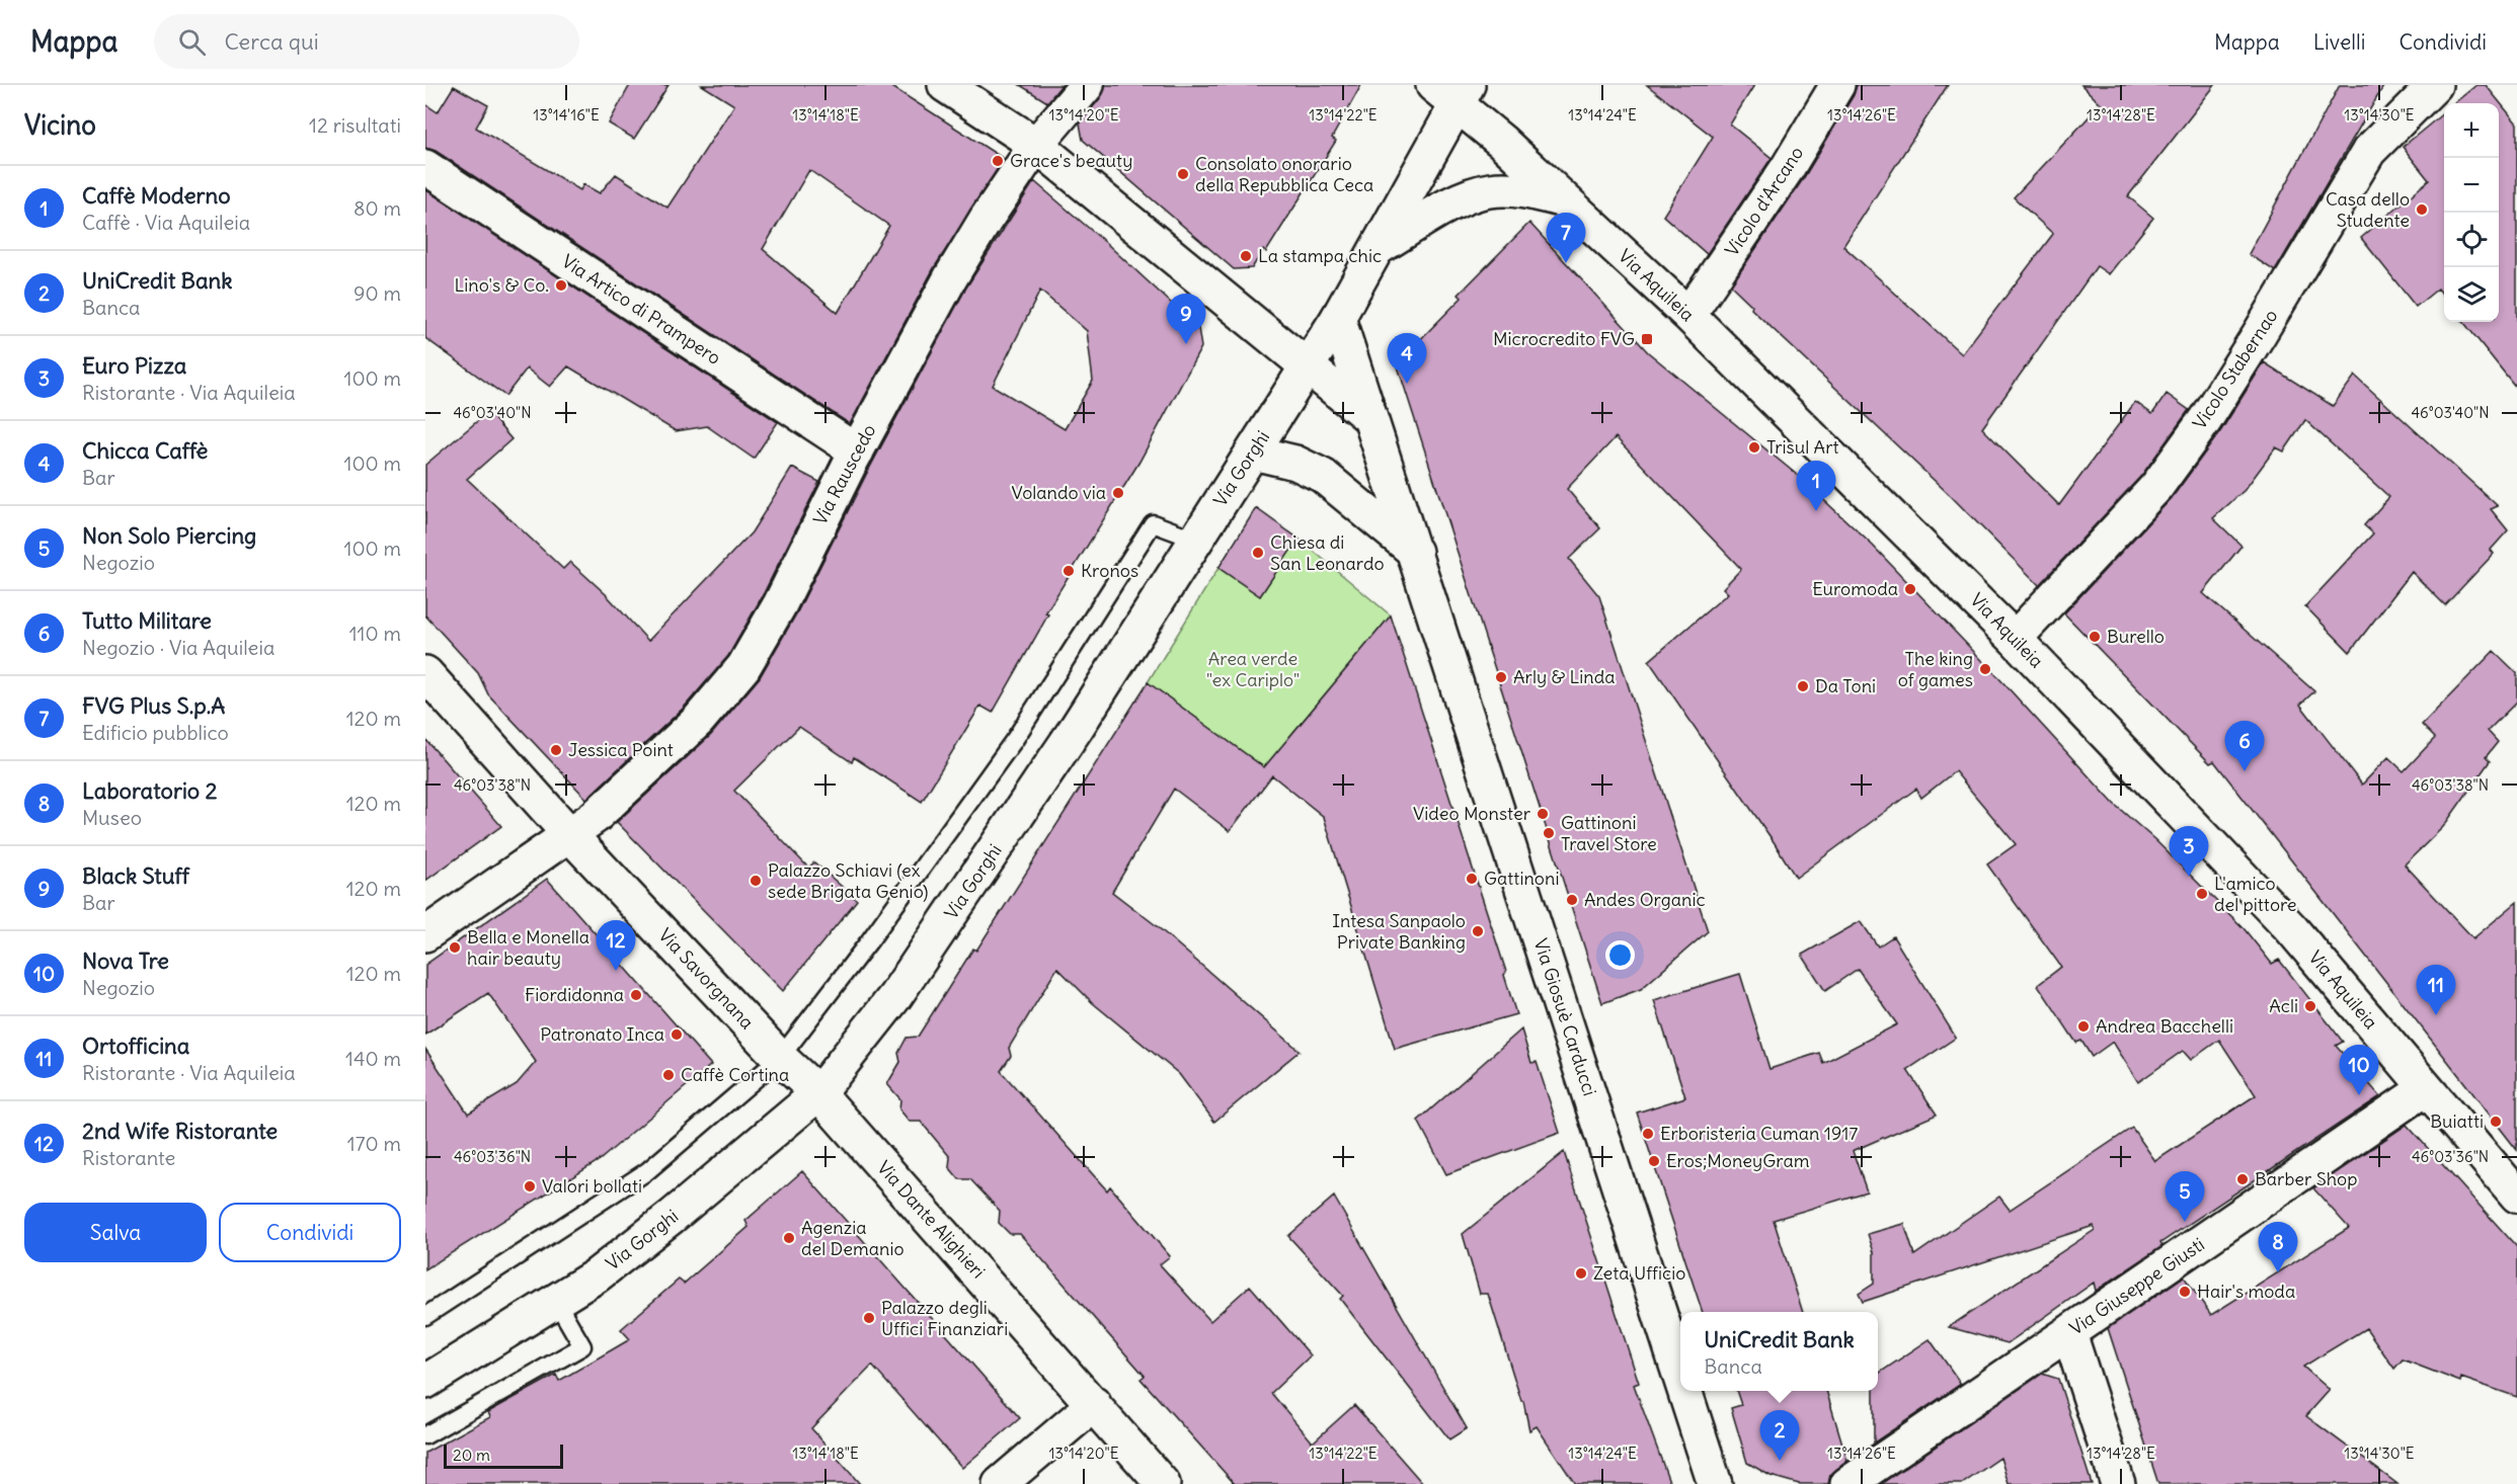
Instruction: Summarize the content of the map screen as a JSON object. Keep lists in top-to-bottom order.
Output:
{
  "streets": {
    "street": [
      "Vicolo d'Arcano",
      "Via Aquileia",
      "Via Artico di Prampero",
      "Vicolo Stabernao",
      "Via Gorghi",
      "Via Rauscedo",
      "Via Savorgnana",
      "Via Giosuè Carducci",
      "Via Dante Alighieri",
      "Via Giuseppe Giusti"
    ]
  },
  "crossings": [
    ["Vicolo d'Arcano", "Via Aquileia"],
    ["Via Aquileia", "Vicolo Stabernao"],
    ["Via Aquileia", "Via Gorghi"],
    ["Via Aquileia", "Via Giuseppe Giusti"],
    ["Via Artico di Prampero", "Via Rauscedo"],
    ["Via Gorghi", "Via Savorgnana"],
    ["Via Gorghi", "Via Giosuè Carducci"],
    ["Via Gorghi", "Via Dante Alighieri"],
    ["Via Rauscedo", "Via Savorgnana"],
    ["Via Savorgnana", "Via Dante Alighieri"]
  ],
  "parks": ["Area verde \"ex Cariplo\""],
  "places": {
    "other": [
      "Grace's beauty",
      "Consolato onorario della Repubblica Ceca",
      "Casa dello Studente",
      "La stampa chic",
      "Lino's & Co.",
      "Trisul Art",
      "Volando via",
      "Chiesa di San Leonardo",
      "Kronos",
      "Euromoda",
      "Burello",
      "The king of games",
      "Arly & Linda",
      "Da Toni",
      "Jessica Point",
      "Video Monster",
      "Gattinoni Travel Store",
      "Gattinoni",
      "Palazzo Schiavi (ex sede Brigata Genio)",
      "L'amico del pittore",
      "Andes Organic",
      "Intesa Sanpaolo Private Banking",
      "Bella e Monella hair beauty",
      "Fiordidonna",
      "Acli",
      "Andrea Bacchelli",
      "Patronato Inca",
      "Caffè Cortina",
      "Buiatti",
      "Erboristeria Cuman 1917",
      "Eros;MoneyGram",
      "Barber Shop",
      "Valori bollati",
      "Agenzia del Demanio",
      "Zeta Ufficio",
      "Hair's moda",
      "Palazzo degli Uffici Finanziari"
    ],
    "transit": ["Microcredito FVG"]
  },
  "scale_bar": "20 m",
  "page": {
    "header": "Mappa",
    "search": "Cerca qui",
    "nav": ["Mappa", "Livelli", "Condividi"],
    "heading": ["Vicino", "12 risultati"],
    "map_buttons": ["+", "−"],
    "list": [
      {
        "mark": "1",
        "name": "Caffè Moderno",
        "note": "Caffè · Via Aquileia",
        "value": "80 m"
      },
      {
        "mark": "2",
        "name": "UniCredit Bank",
        "note": "Banca",
        "value": "90 m"
      },
      {
        "mark": "3",
        "name": "Euro Pizza",
        "note": "Ristorante · Via Aquileia",
        "value": "100 m"
      },
      {
        "mark": "4",
        "name": "Chicca Caffè",
        "note": "Bar",
        "value": "100 m"
      },
      {
        "mark": "5",
        "name": "Non Solo Piercing",
        "note": "Negozio",
        "value": "100 m"
      },
      {
        "mark": "6",
        "name": "Tutto Militare",
        "note": "Negozio · Via Aquileia",
        "value": "110 m"
      },
      {
        "mark": "7",
        "name": "FVG Plus S.p.A",
        "note": "Edificio pubblico",
        "value": "120 m"
      },
      {
        "mark": "8",
        "name": "Laboratorio 2",
        "note": "Museo",
        "value": "120 m"
      },
      {
        "mark": "9",
        "name": "Black Stuff",
        "note": "Bar",
        "value": "120 m"
      },
      {
        "mark": "10",
        "name": "Nova Tre",
        "note": "Negozio",
        "value": "120 m"
      },
      {
        "mark": "11",
        "name": "Ortofficina",
        "note": "Ristorante · Via Aquileia",
        "value": "140 m"
      },
      {
        "mark": "12",
        "name": "2nd Wife Ristorante",
        "note": "Ristorante",
        "value": "170 m"
      }
    ],
    "pins": [
      "7",
      "9",
      "4",
      "1",
      "6",
      "3",
      "12",
      "11",
      "10",
      "5",
      "8",
      "2"
    ],
    "buttons": ["Salva", "Condividi"],
    "popup": ["UniCredit Bank", "Banca"],
    "scale": "20 m"
  },
  "coordinates": [
    "13°14'16\"E",
    "13°14'18\"E",
    "13°14'20\"E",
    "13°14'22\"E",
    "13°14'24\"E",
    "13°14'26\"E",
    "13°14'28\"E",
    "13°14'30\"E",
    "46°03'40\"N",
    "46°03'38\"N",
    "46°03'36\"N"
  ]
}
